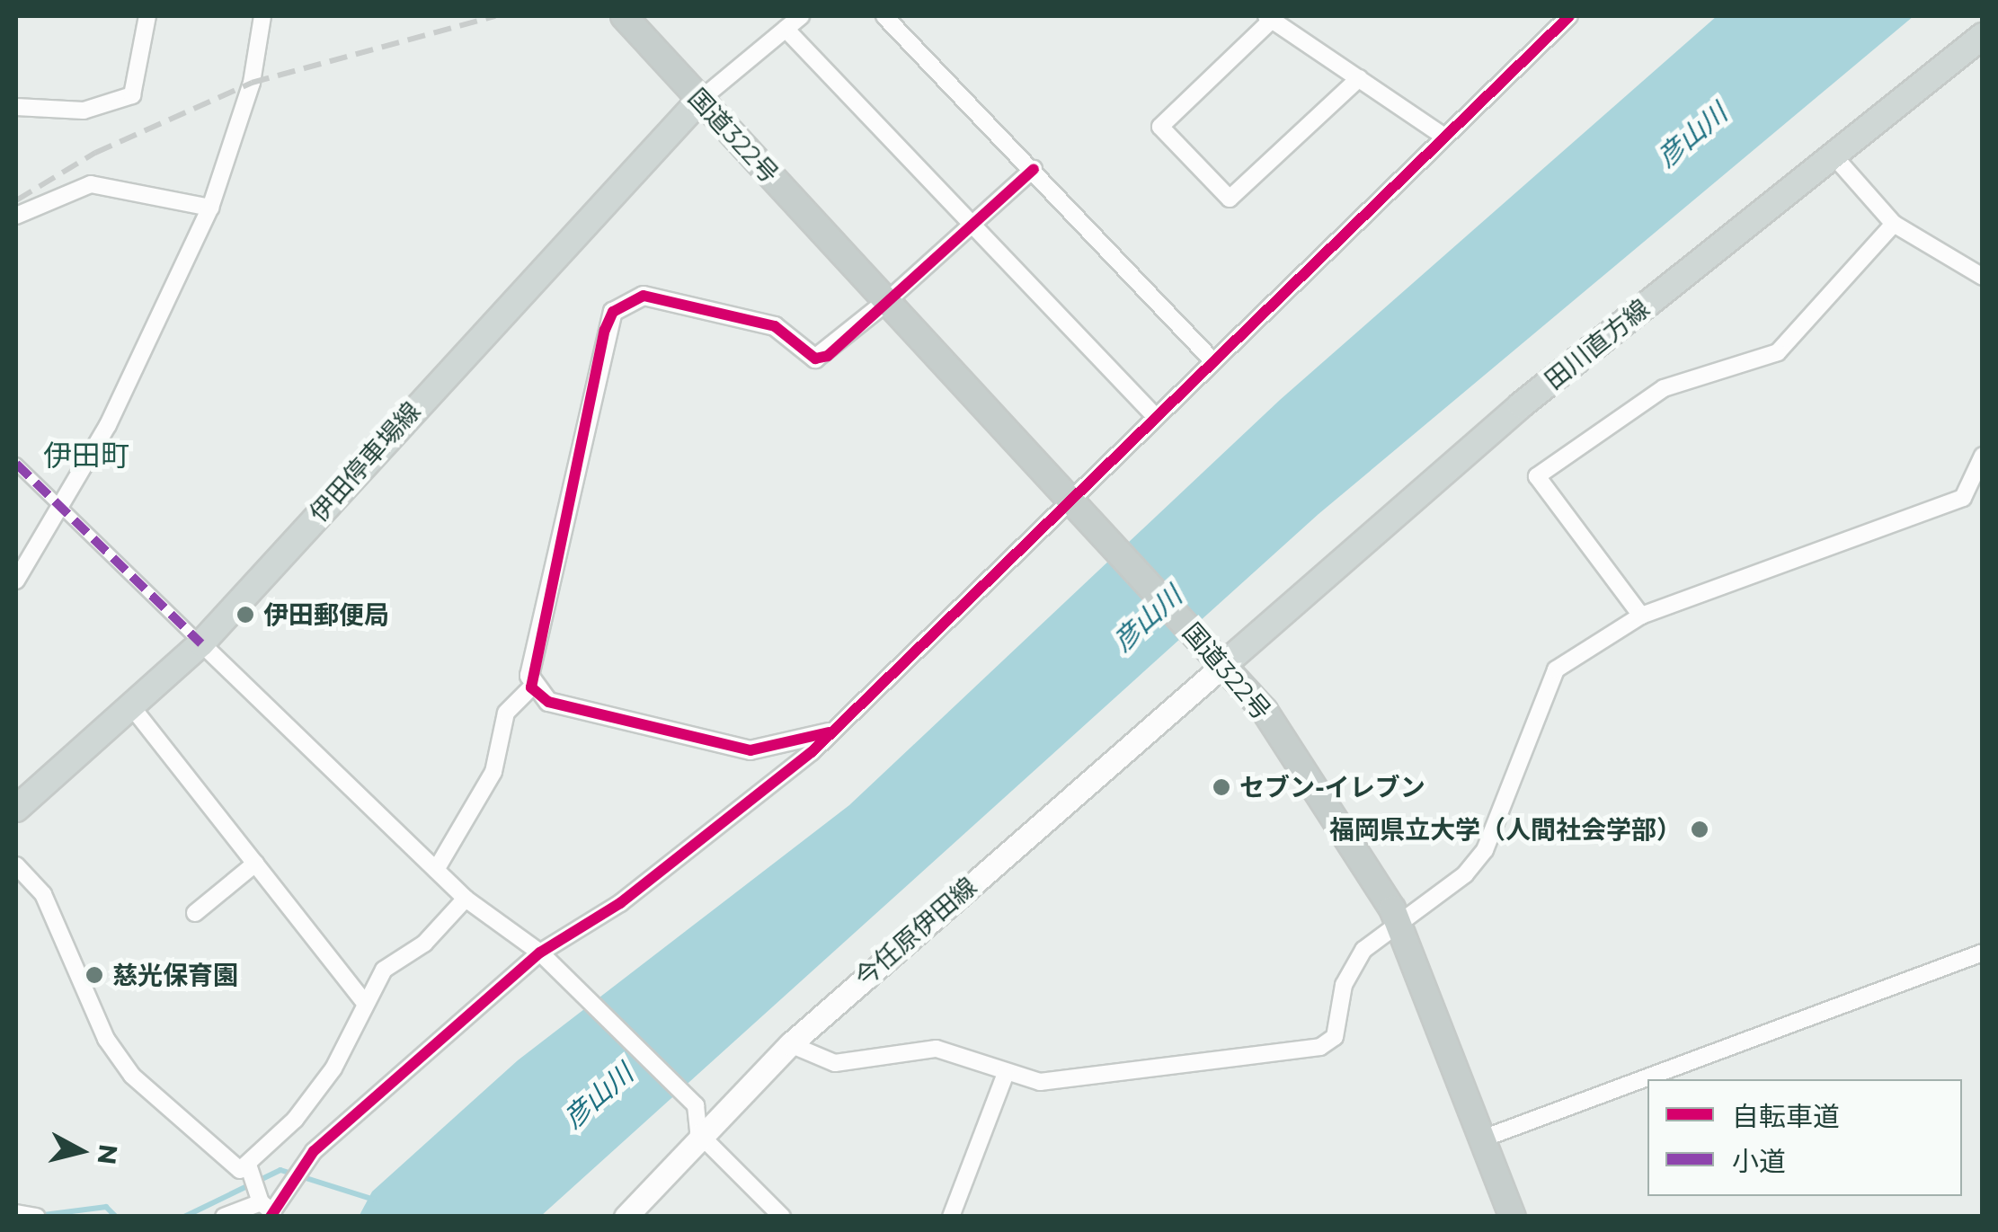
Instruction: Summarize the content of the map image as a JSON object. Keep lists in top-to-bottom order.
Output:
{
  "streets": {
    "highway": ["国道322号"],
    "main road": ["田川直方線", "伊田停車場線", "今任原伊田線"]
  },
  "crossings": [
    ["国道322号", "田川直方線"],
    ["国道322号", "伊田停車場線"],
    ["国道322号", "今任原伊田線"],
    ["田川直方線", "今任原伊田線"]
  ],
  "districts": ["伊田町"],
  "water": ["彦山川"],
  "places": [
    "伊田郵便局",
    "セブン-イレブン",
    "福岡県立大学（人間社会学部）",
    "慈光保育園"
  ],
  "legend": ["自転車道", "小道"],
  "north": "right"
}
